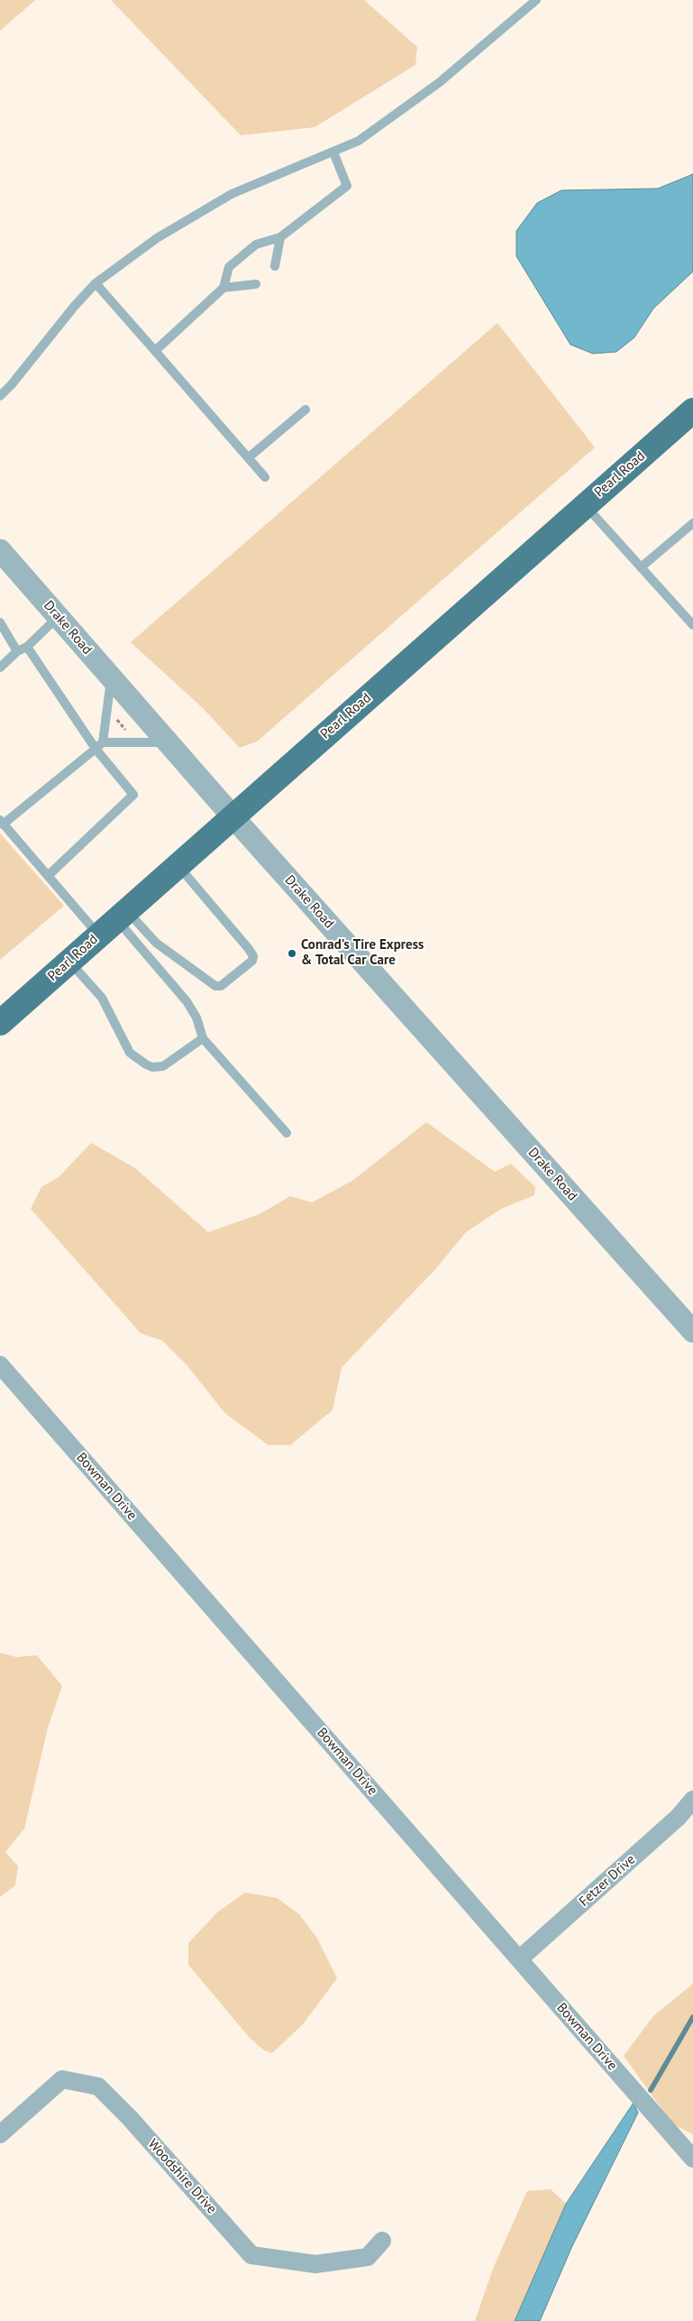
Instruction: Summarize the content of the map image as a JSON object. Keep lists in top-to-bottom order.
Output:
{
  "streets": {
    "main road": ["Pearl Road"],
    "street": [
      "Drake Road",
      "Bowman Drive",
      "Fetzer Drive",
      "Woodshire Drive"
    ]
  },
  "crossings": [
    ["Pearl Road", "Drake Road"],
    ["Bowman Drive", "Fetzer Drive"]
  ],
  "places": ["Conrad's Tire Express & Total Car Care"]
}
